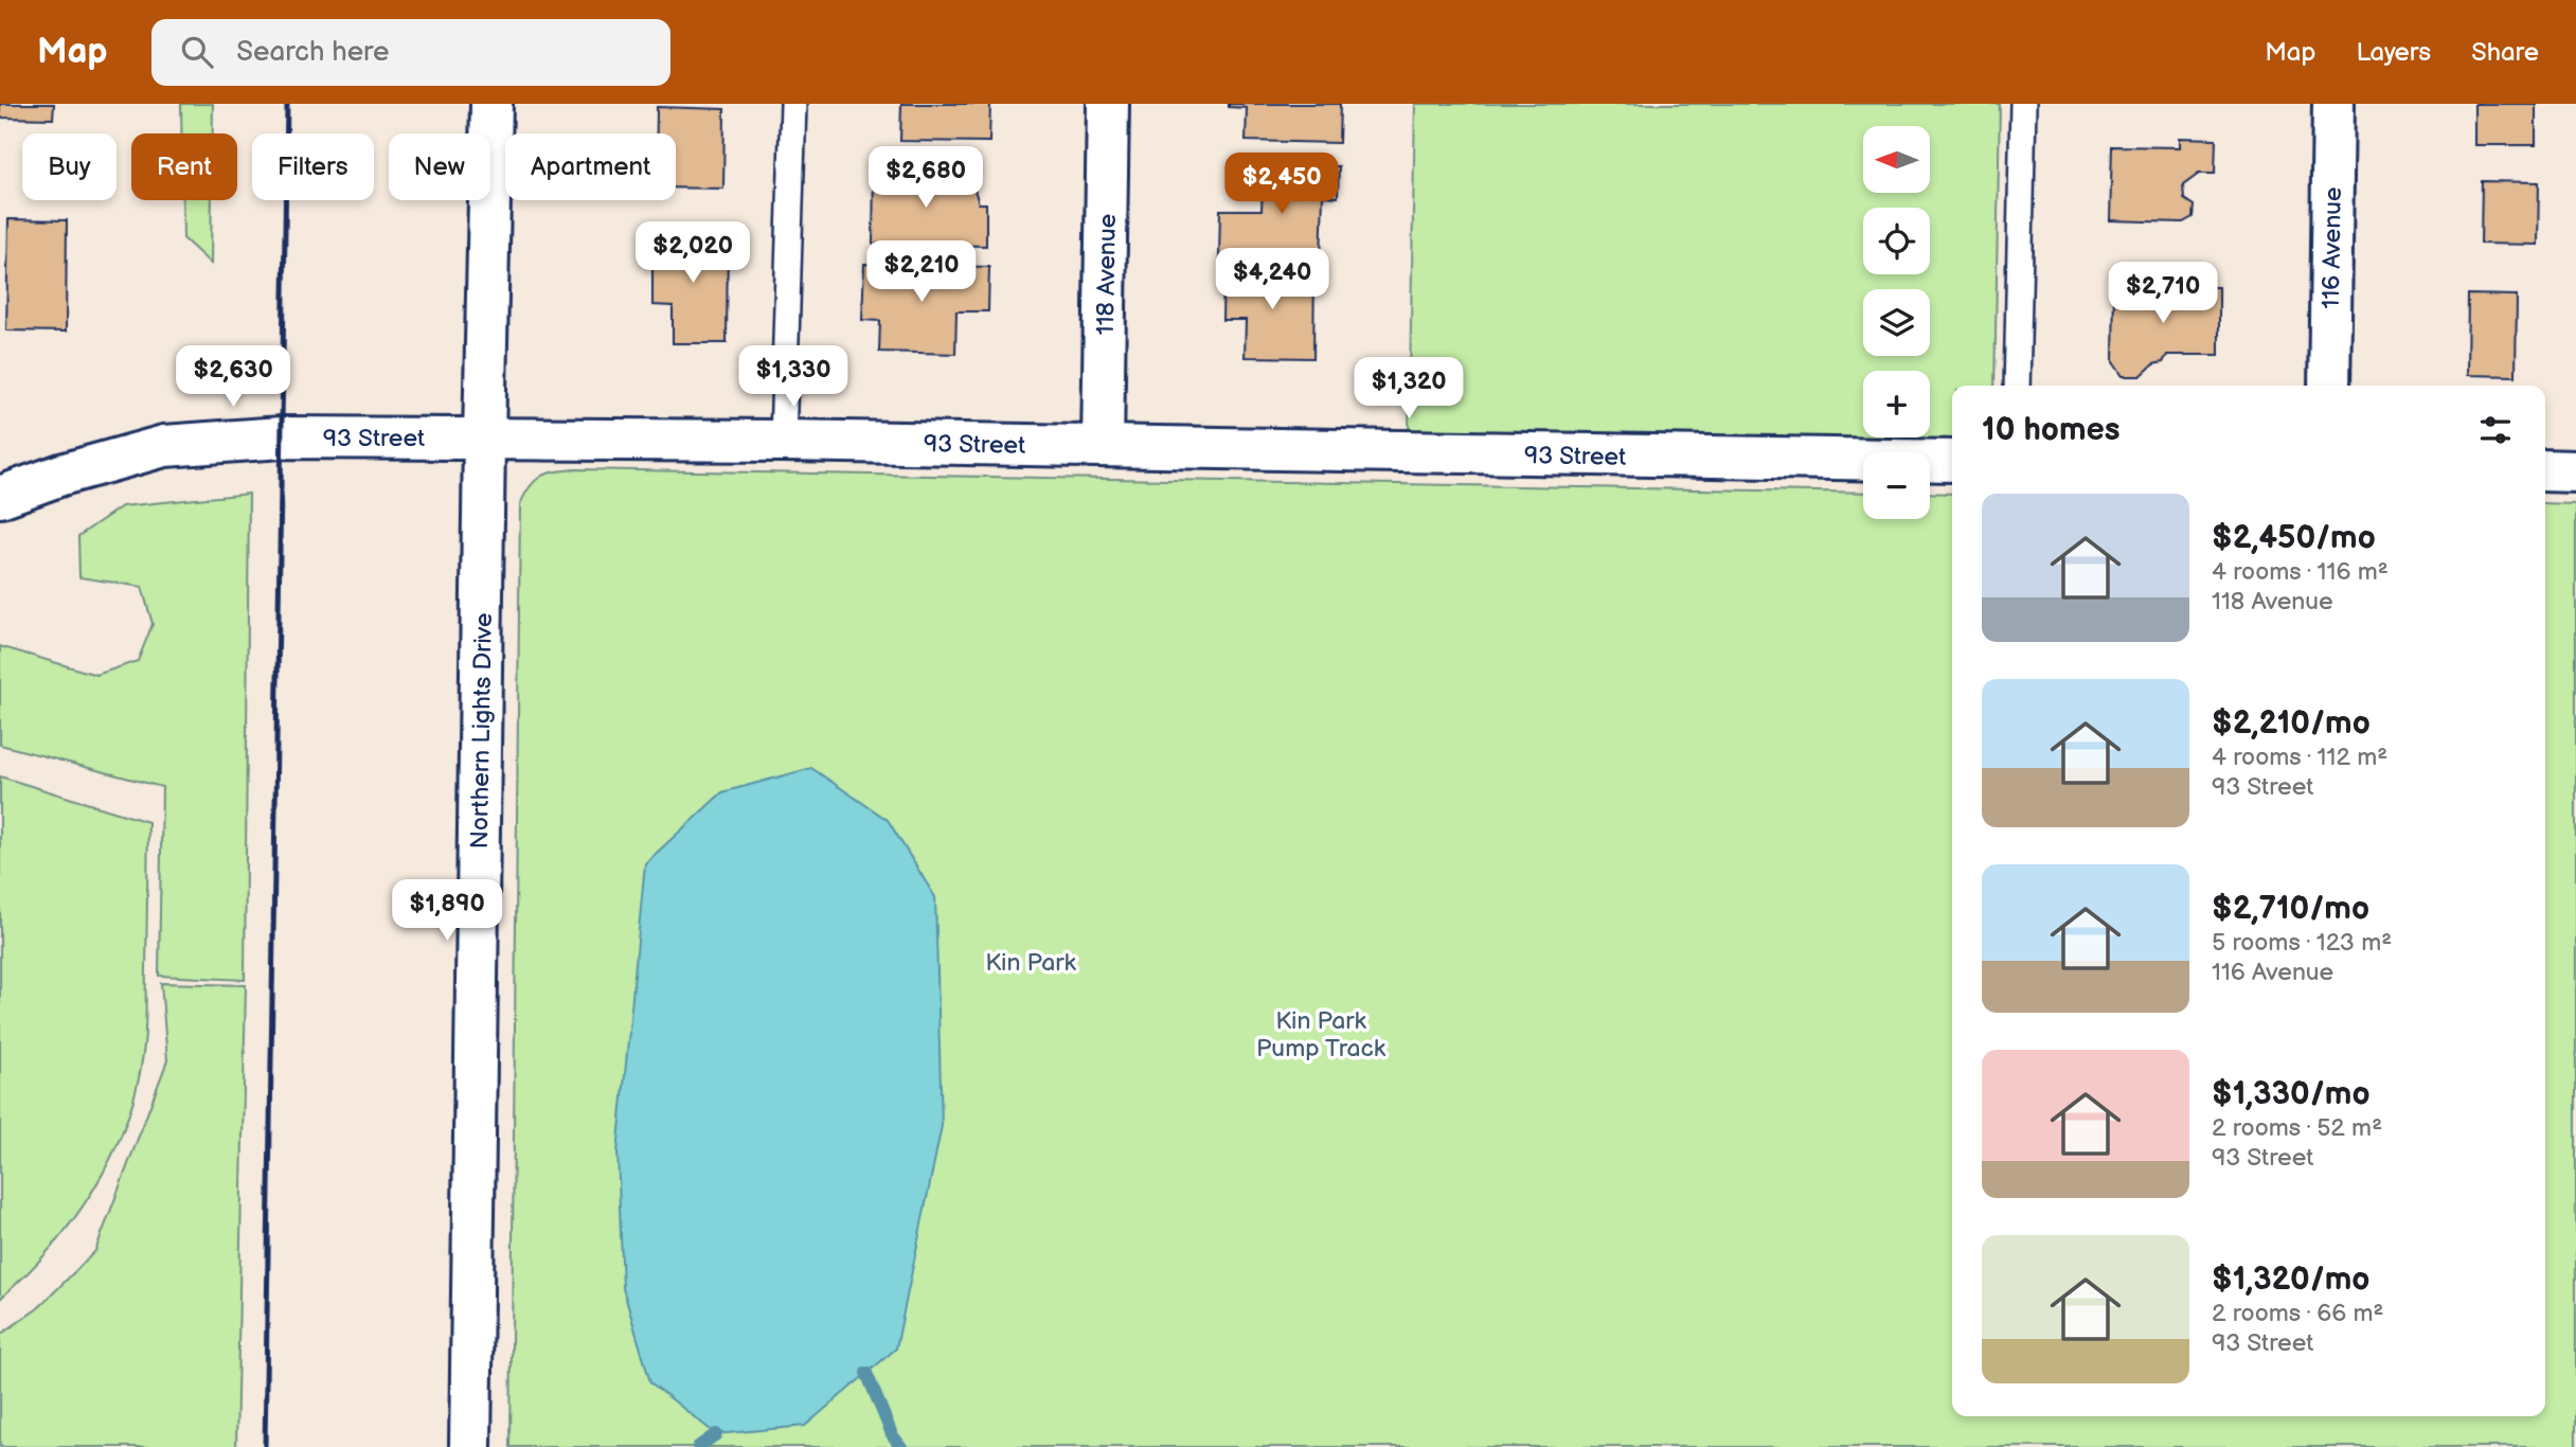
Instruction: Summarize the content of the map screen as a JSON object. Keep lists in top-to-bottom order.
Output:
{
  "streets": {
    "street": [
      "116 Avenue",
      "118 Avenue",
      "93 Street",
      "Northern Lights Drive"
    ]
  },
  "crossings": [
    ["118 Avenue", "93 Street"],
    ["93 Street", "Northern Lights Drive"]
  ],
  "parks": ["Kin Park", "Kin Park Pump Track"],
  "north": "left",
  "page": {
    "header": "Map",
    "search": "Search here",
    "nav": ["Map", "Layers", "Share"],
    "map_buttons": ["+", "−"],
    "chip": [
      "Buy",
      "Rent",
      "Filters",
      "New",
      "Apartment"
    ],
    "price": [
      "$2,680",
      "$2,450",
      "$2,020",
      "$2,210",
      "$4,240",
      "$2,710",
      "$2,630",
      "$1,330",
      "$1,320",
      "$1,890"
    ],
    "heading": "10 homes",
    "list": [
      {
        "name": "$2,450/mo",
        "note": "4 rooms · 116 m² · 118 Avenue"
      },
      {
        "name": "$2,210/mo",
        "note": "4 rooms · 112 m² · 93 Street"
      },
      {
        "name": "$2,710/mo",
        "note": "5 rooms · 123 m² · 116 Avenue"
      },
      {
        "name": "$1,330/mo",
        "note": "2 rooms · 52 m² · 93 Street"
      },
      {
        "name": "$1,320/mo",
        "note": "2 rooms · 66 m² · 93 Street"
      }
    ]
  }
}
